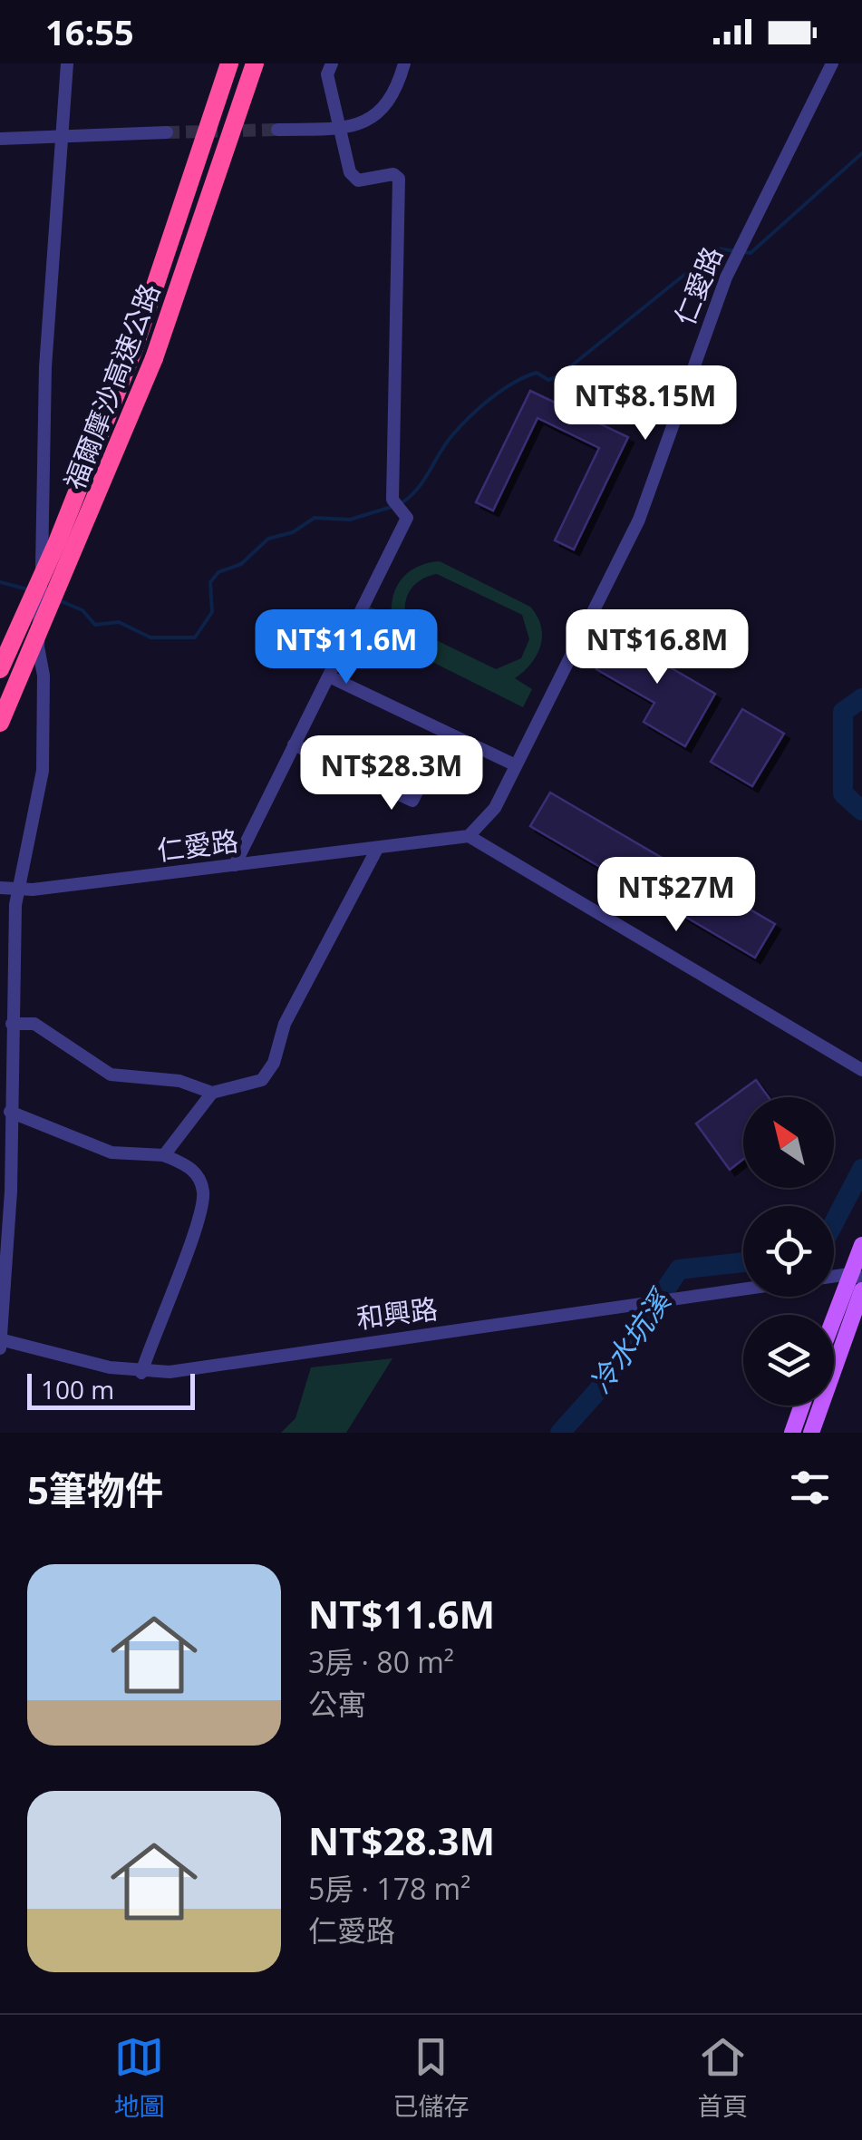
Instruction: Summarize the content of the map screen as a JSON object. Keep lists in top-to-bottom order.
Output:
{
  "streets": {
    "highway": ["福爾摩沙高速公路"],
    "street": ["仁愛路", "和興路"]
  },
  "water": ["冷水坑溪"],
  "scale_bar": "100 m",
  "north": "top left",
  "page": {
    "status": "16:55",
    "price": [
      "NT$8.15M",
      "NT$11.6M",
      "NT$16.8M",
      "NT$28.3M",
      "NT$27M"
    ],
    "scale": "100 m",
    "heading": "5筆物件",
    "list": [
      {
        "name": "NT$11.6M",
        "note": "3房 · 80 m² · 公寓"
      },
      {
        "name": "NT$28.3M",
        "note": "5房 · 178 m² · 仁愛路"
      }
    ],
    "tabs": ["地圖", "已儲存", "首頁"]
  }
}
